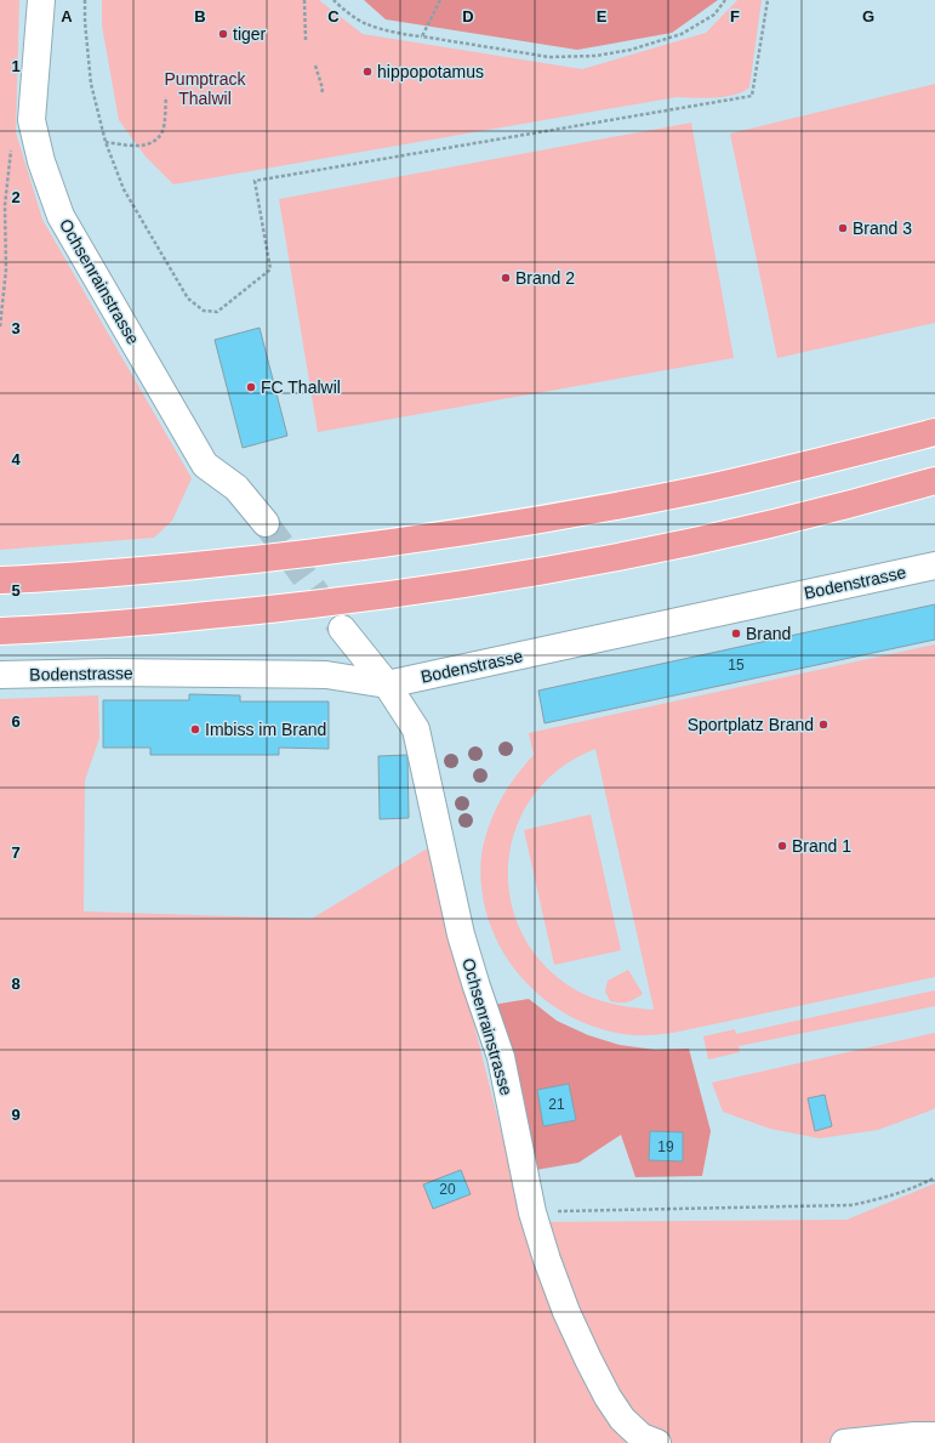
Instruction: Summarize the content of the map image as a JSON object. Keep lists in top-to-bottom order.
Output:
{
  "streets": {
    "street": ["Ochsenrainstrasse", "Bodenstrasse"]
  },
  "crossings": [
    ["Ochsenrainstrasse", "Bodenstrasse"]
  ],
  "parks": ["Pumptrack Thalwil"],
  "places": [
    "tiger",
    "hippopotamus",
    "Brand 3",
    "Brand 2",
    "FC Thalwil",
    "Brand",
    "Sportplatz Brand",
    "Imbiss im Brand",
    "Brand 1"
  ],
  "house_numbers": [
    "15",
    "21",
    "19",
    "20"
  ],
  "grid": {
    "columns": [
      "A",
      "B",
      "C",
      "D",
      "E",
      "F",
      "G"
    ],
    "rows": [
      "1",
      "2",
      "3",
      "4",
      "5",
      "6",
      "7",
      "8",
      "9"
    ]
  }
}
